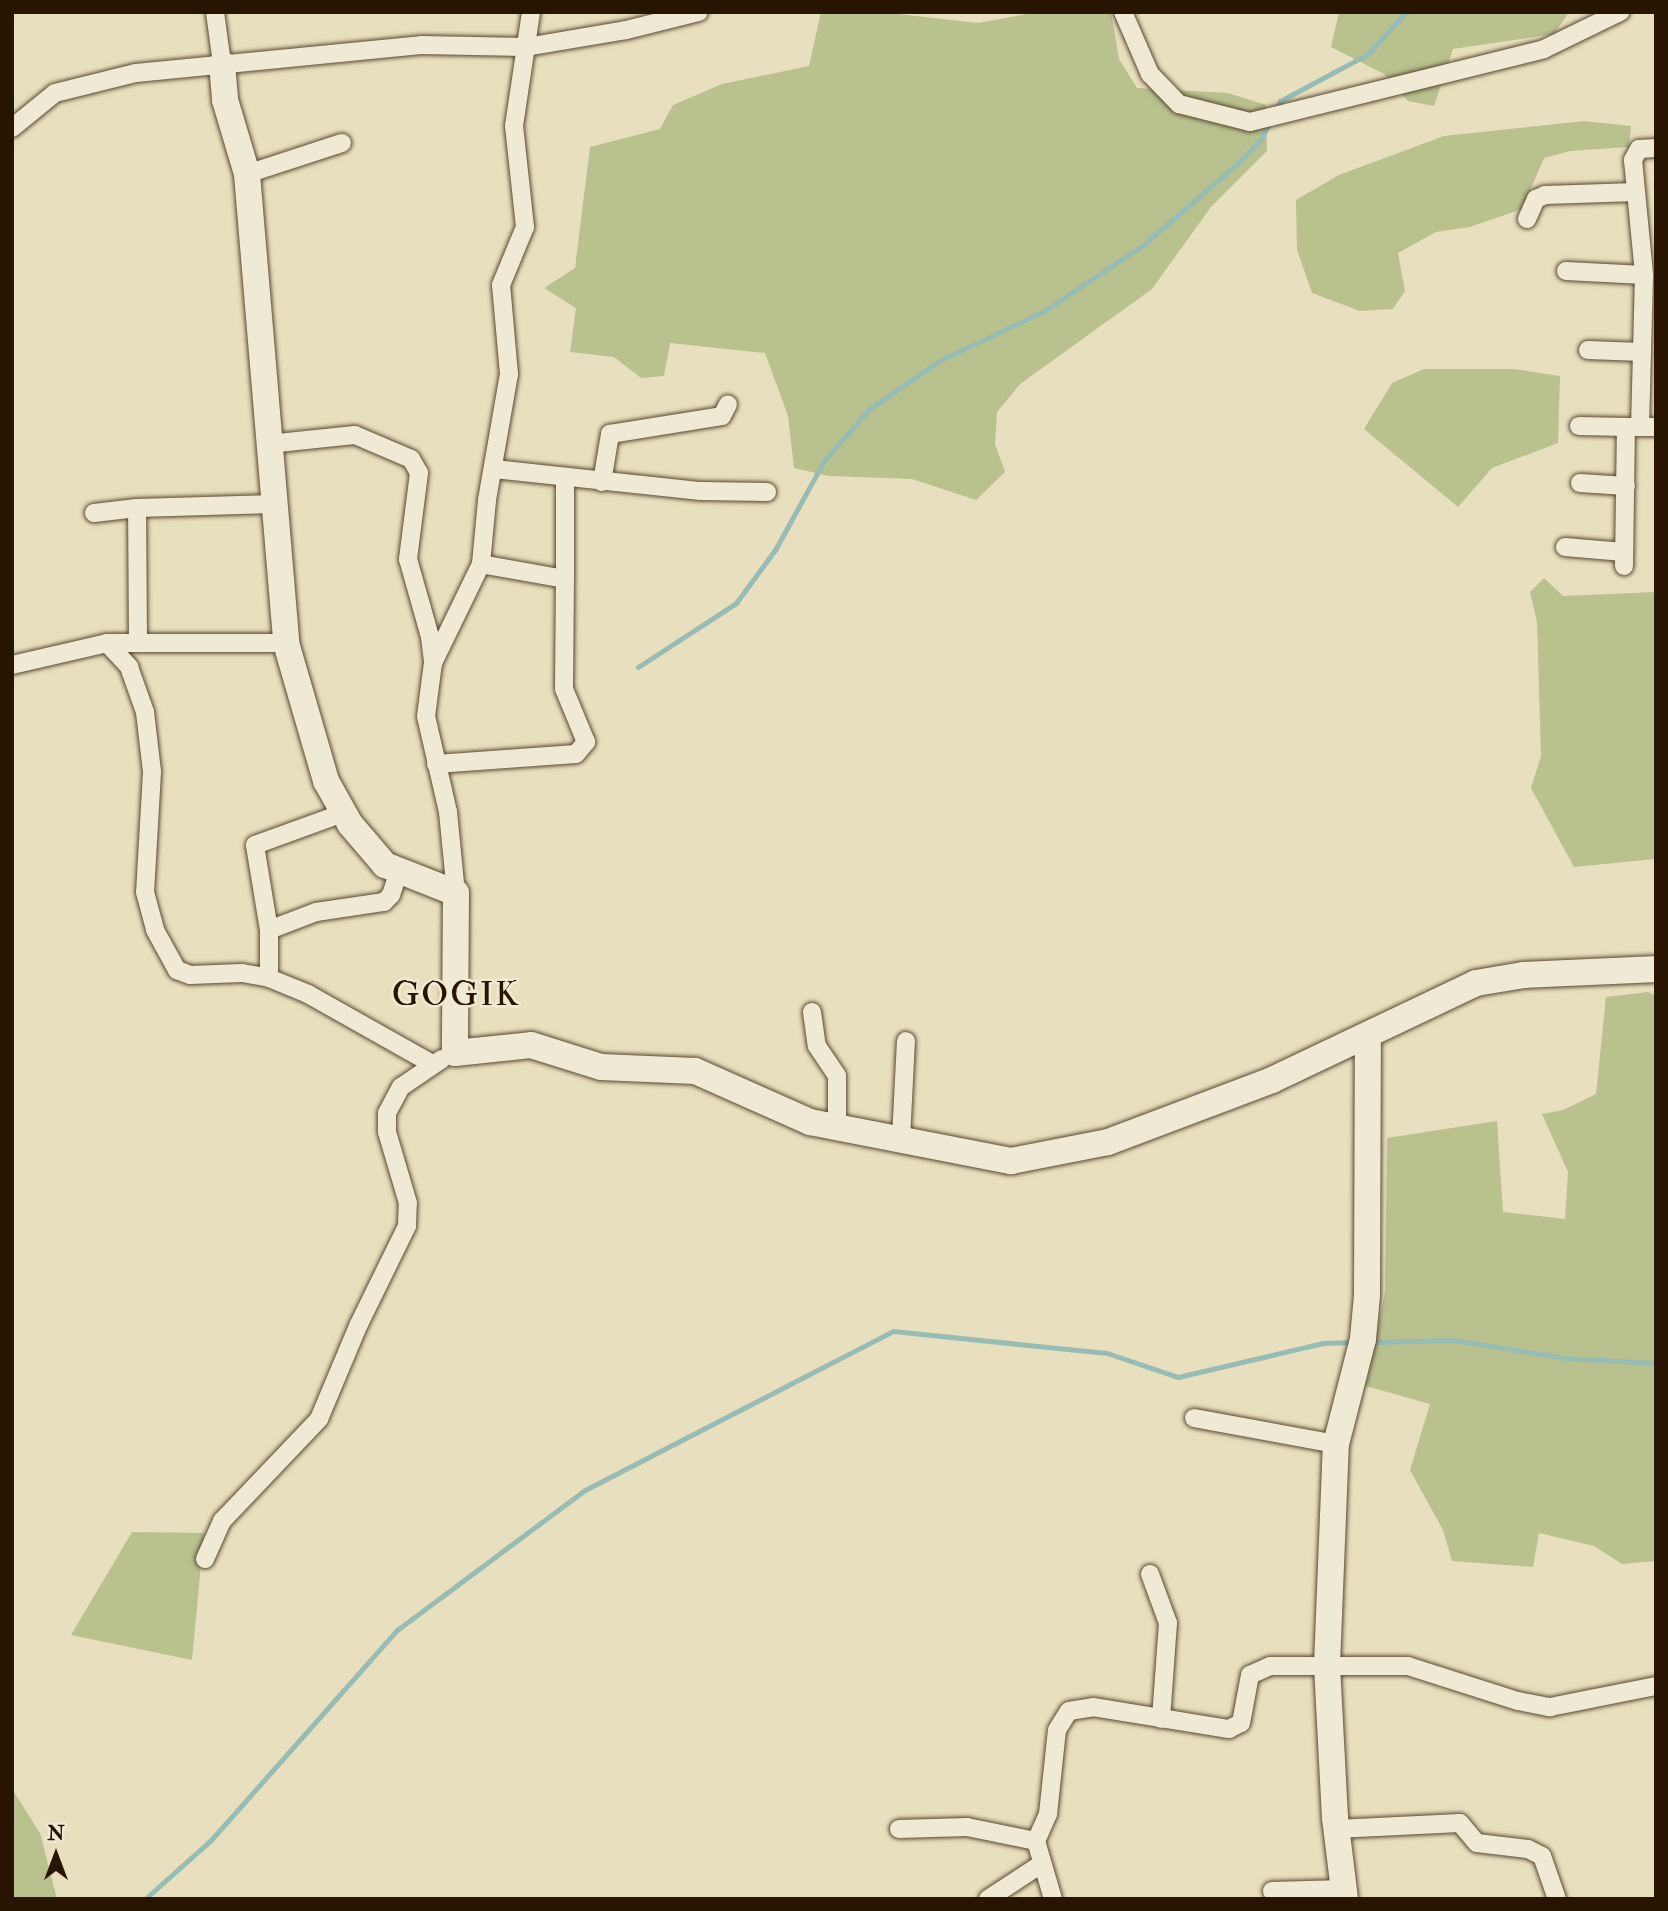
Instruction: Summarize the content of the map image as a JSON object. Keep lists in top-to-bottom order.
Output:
{
  "districts": ["GOGIK"],
  "north": "top"
}
